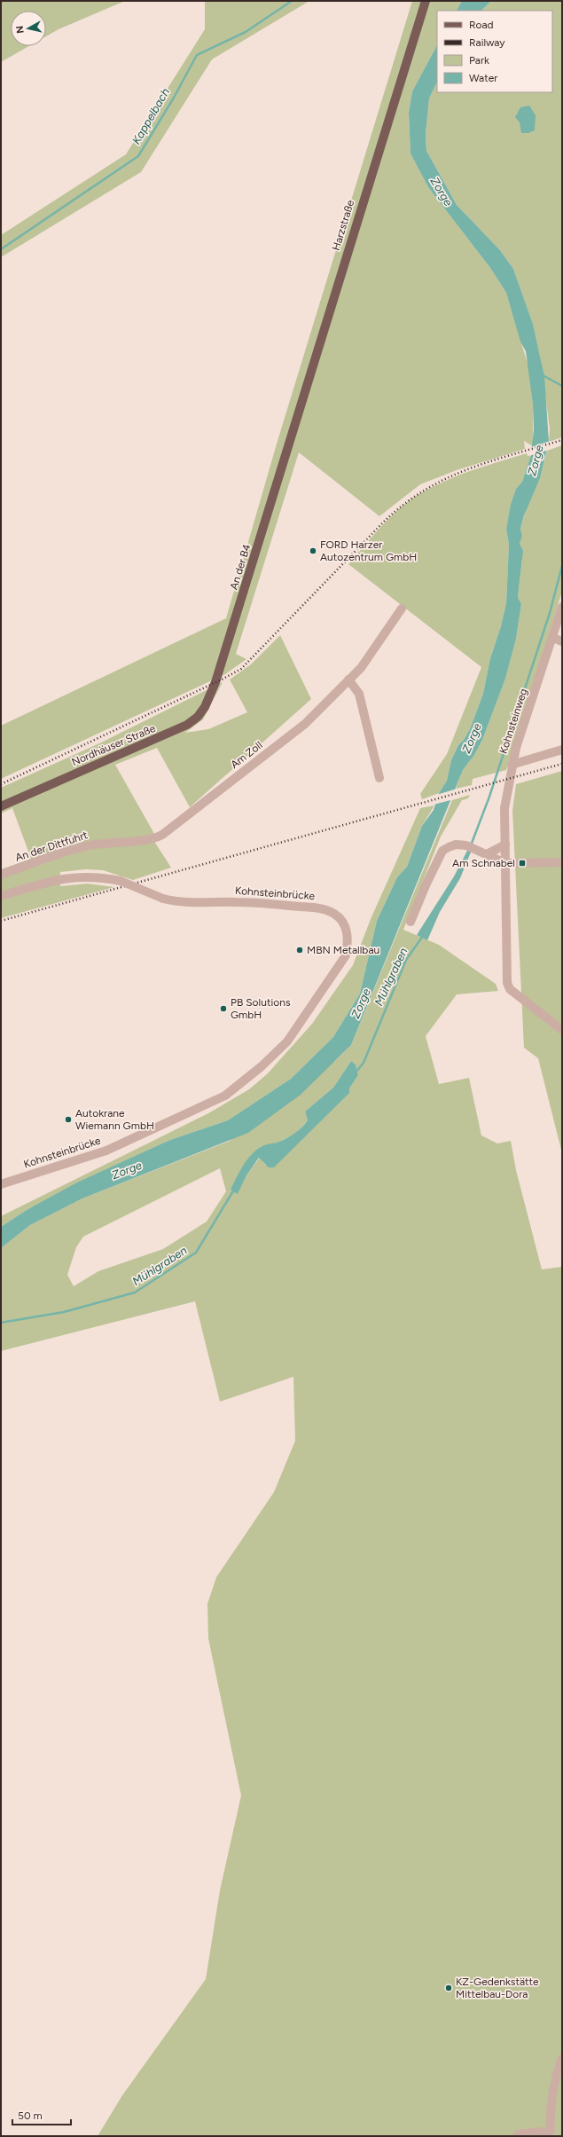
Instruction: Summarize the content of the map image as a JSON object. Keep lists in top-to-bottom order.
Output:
{
  "streets": {
    "main road": ["Harzstraße", "An der B4", "Nordhäuser Straße"],
    "street": [
      "Kohnsteinweg",
      "Am Zoll",
      "An der Dittfuhrt",
      "Kohnsteinbrücke"
    ]
  },
  "crossings": [
    ["Harzstraße", "An der B4"],
    ["An der B4", "Nordhäuser Straße"],
    ["Am Zoll", "An der Dittfuhrt"]
  ],
  "water": ["Kappelbach", "Zorge", "Mühlgraben"],
  "places": {
    "other": [
      "FORD Harzer Autozentrum GmbH",
      "MBN Metallbau",
      "PB Solutions GmbH",
      "Autokrane Wiemann GmbH",
      "KZ-Gedenkstätte Mittelbau-Dora"
    ],
    "transit": ["Am Schnabel"]
  },
  "legend": [
    "Road",
    "Railway",
    "Park",
    "Water"
  ],
  "scale_bar": "50 m",
  "north": "left"
}
